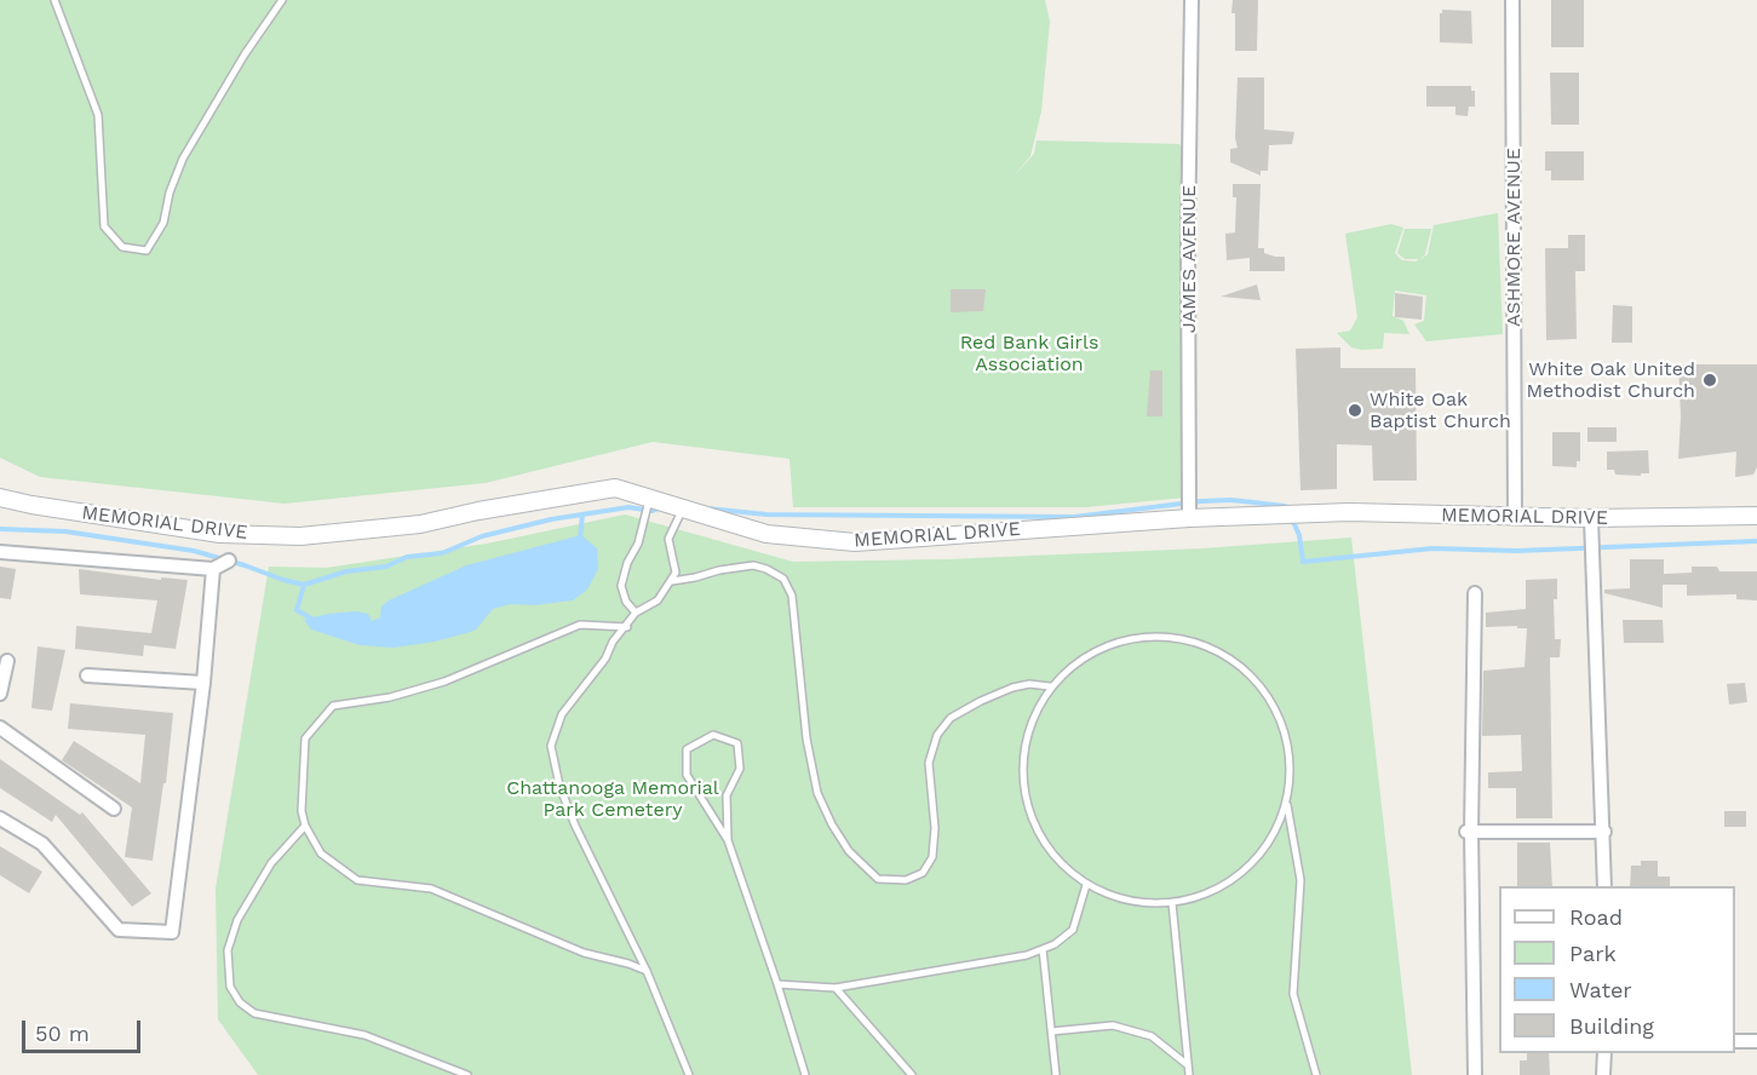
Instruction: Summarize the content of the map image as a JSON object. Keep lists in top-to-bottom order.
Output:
{
  "streets": {
    "street": ["ASHMORE AVENUE", "JAMES AVENUE", "MEMORIAL DRIVE"]
  },
  "crossings": [
    ["ASHMORE AVENUE", "MEMORIAL DRIVE"],
    ["JAMES AVENUE", "MEMORIAL DRIVE"]
  ],
  "parks": ["Red Bank Girls Association", "Chattanooga Memorial Park Cemetery"],
  "places": ["White Oak United Methodist Church", "White Oak Baptist Church"],
  "legend": [
    "Road",
    "Park",
    "Water",
    "Building"
  ],
  "scale_bar": "50 m"
}
